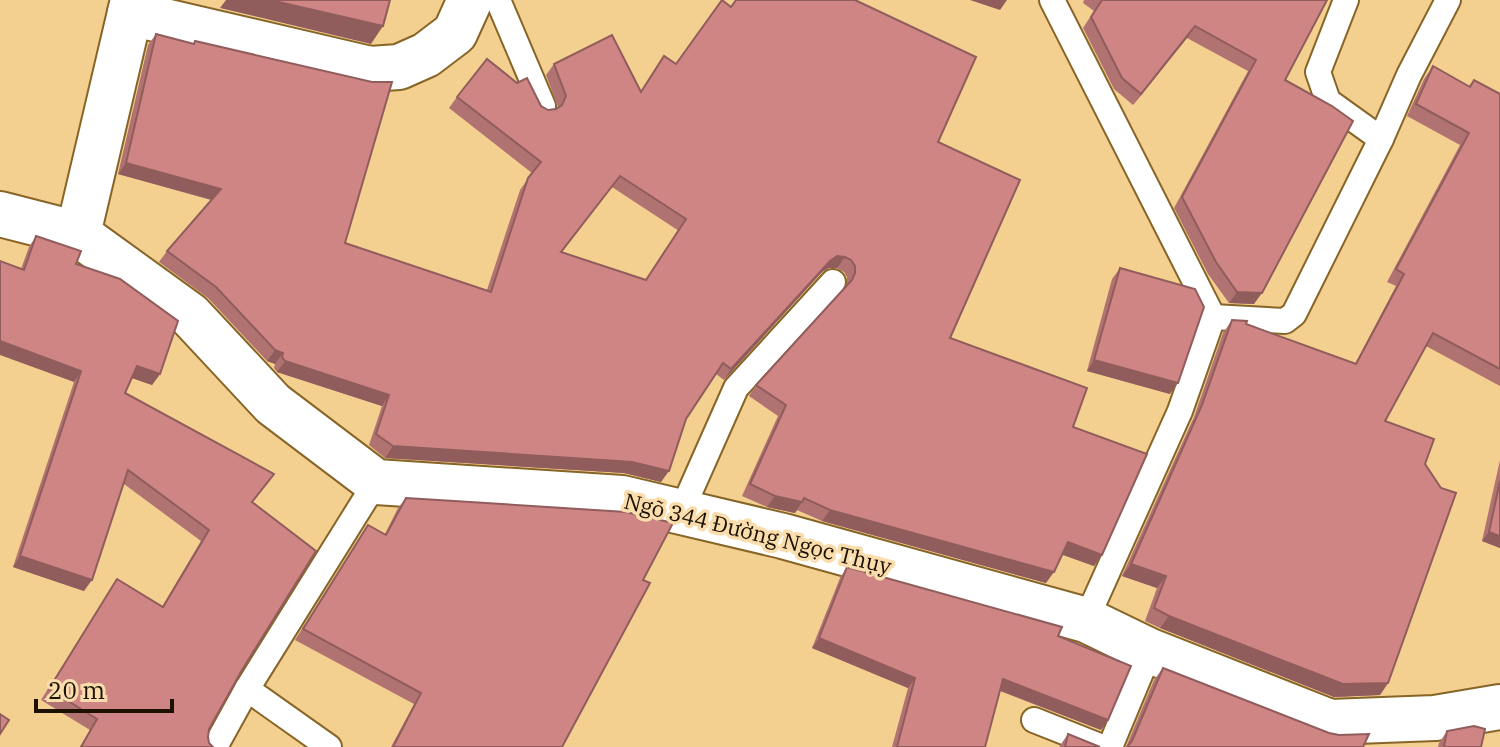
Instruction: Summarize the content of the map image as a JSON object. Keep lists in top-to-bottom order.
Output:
{
  "streets": {
    "street": ["Ngõ 344 Đường Ngọc Thụy"]
  },
  "scale_bar": "20 m"
}
